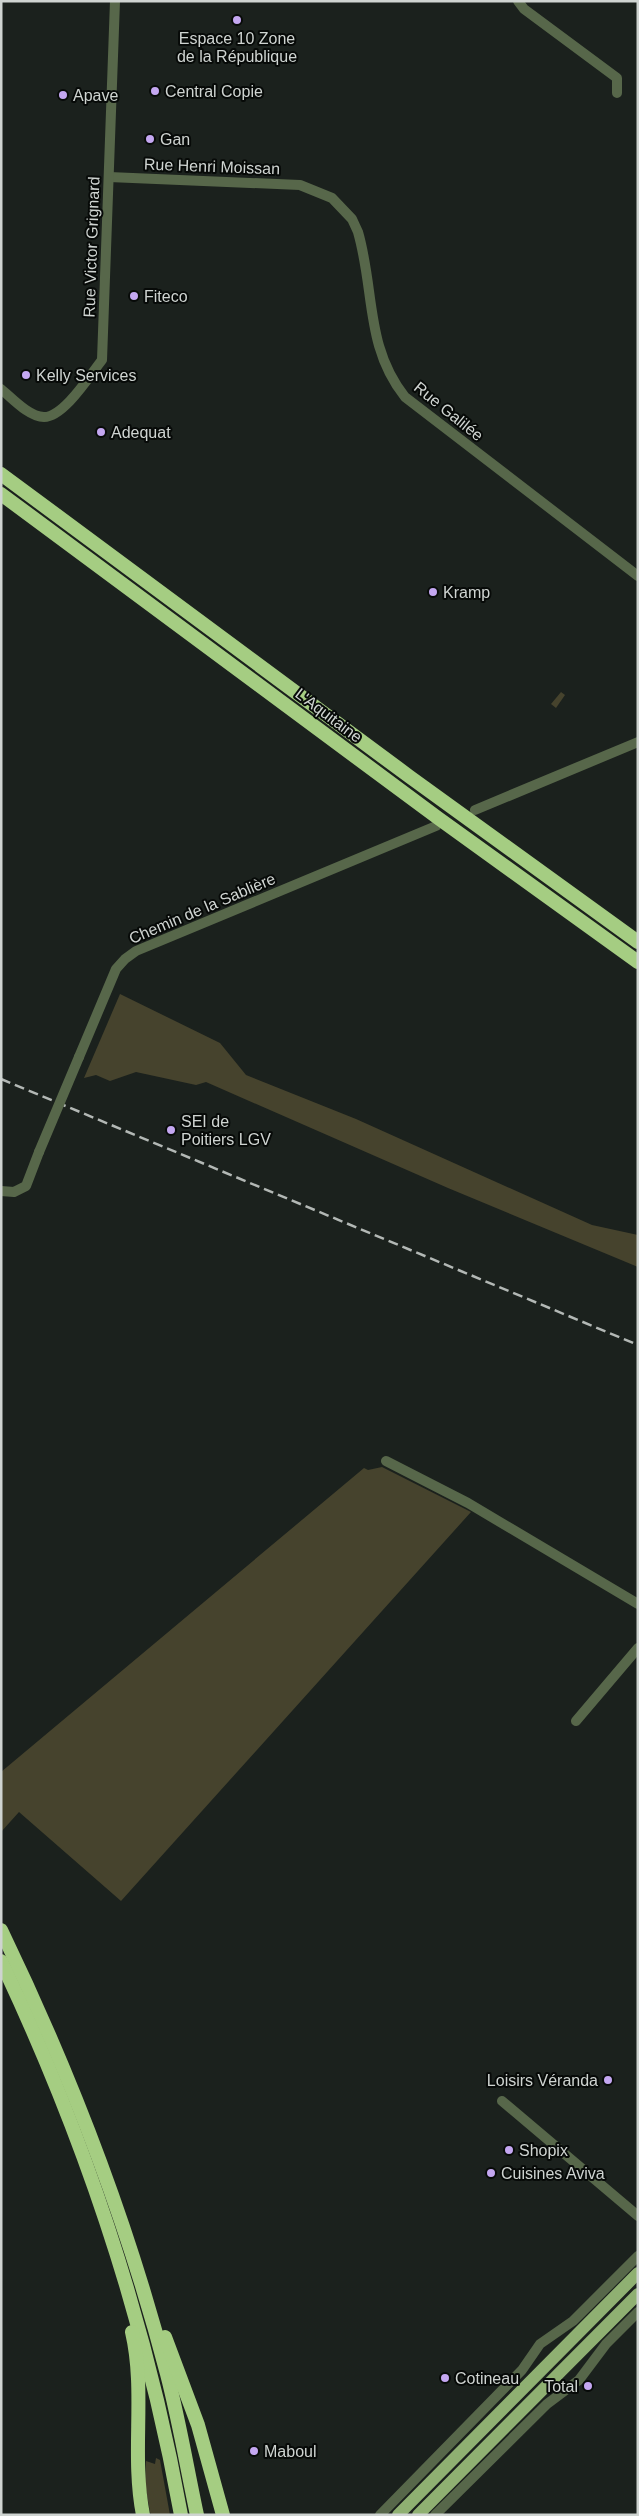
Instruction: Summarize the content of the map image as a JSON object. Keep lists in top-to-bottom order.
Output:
{
  "streets": {
    "highway": ["L'Aquitaine"],
    "street": [
      "Rue Henri Moissan",
      "Rue Victor Grignard",
      "Rue Galilée",
      "Chemin de la Sablière"
    ]
  },
  "crossings": [
    ["Rue Henri Moissan", "Rue Victor Grignard"],
    ["Rue Henri Moissan", "Rue Galilée"]
  ],
  "places": [
    "Espace 10 Zone de la République",
    "Central Copie",
    "Apave",
    "Gan",
    "Fiteco",
    "Kelly Services",
    "Adequat",
    "Kramp",
    "SEI de Poitiers LGV",
    "Loisirs Véranda",
    "Shopix",
    "Cuisines Aviva",
    "Cotineau",
    "Total",
    "Maboul"
  ]
}
